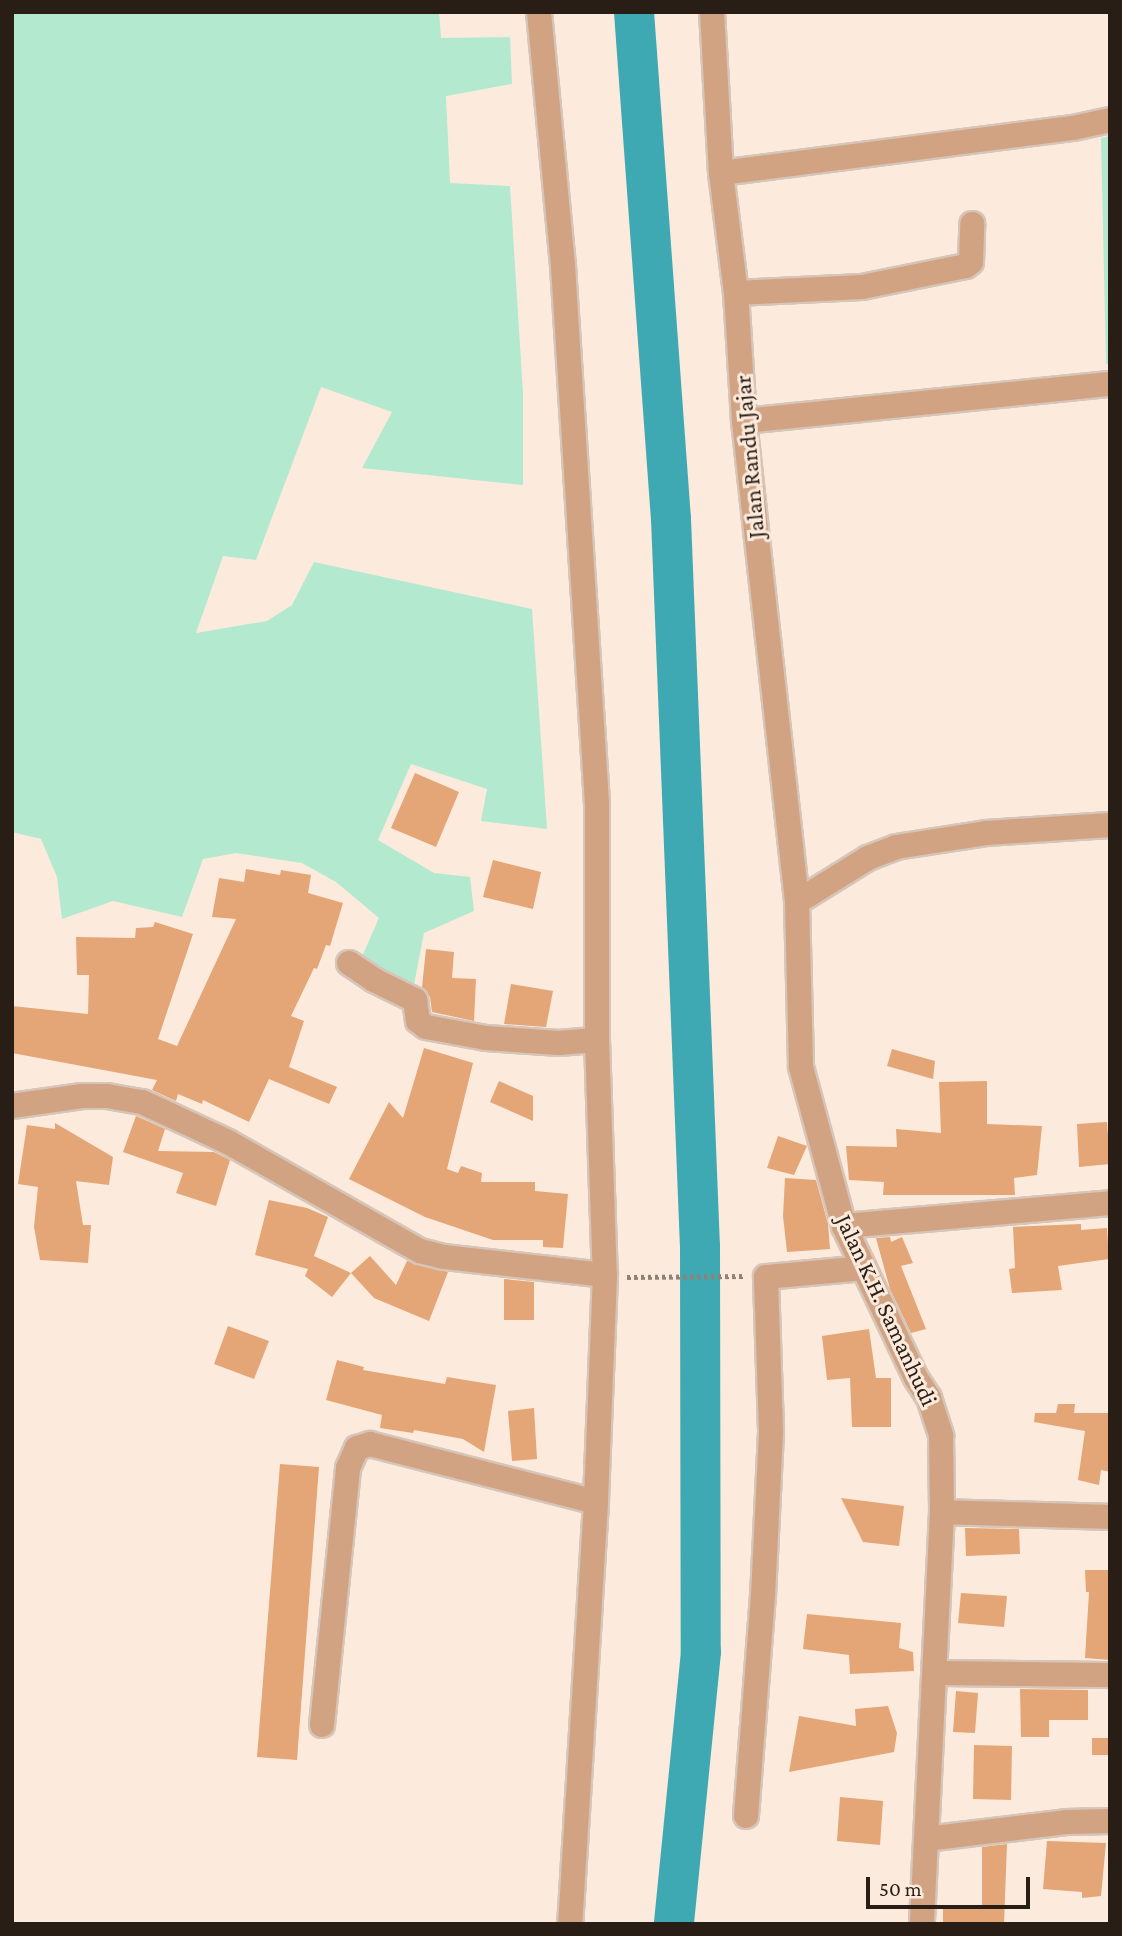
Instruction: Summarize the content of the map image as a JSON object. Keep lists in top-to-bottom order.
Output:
{
  "streets": {
    "street": ["Jalan Randu Jajar", "Jalan K.H. Samanhudi"]
  },
  "crossings": [
    ["Jalan Randu Jajar", "Jalan K.H. Samanhudi"]
  ],
  "scale_bar": "50 m"
}
